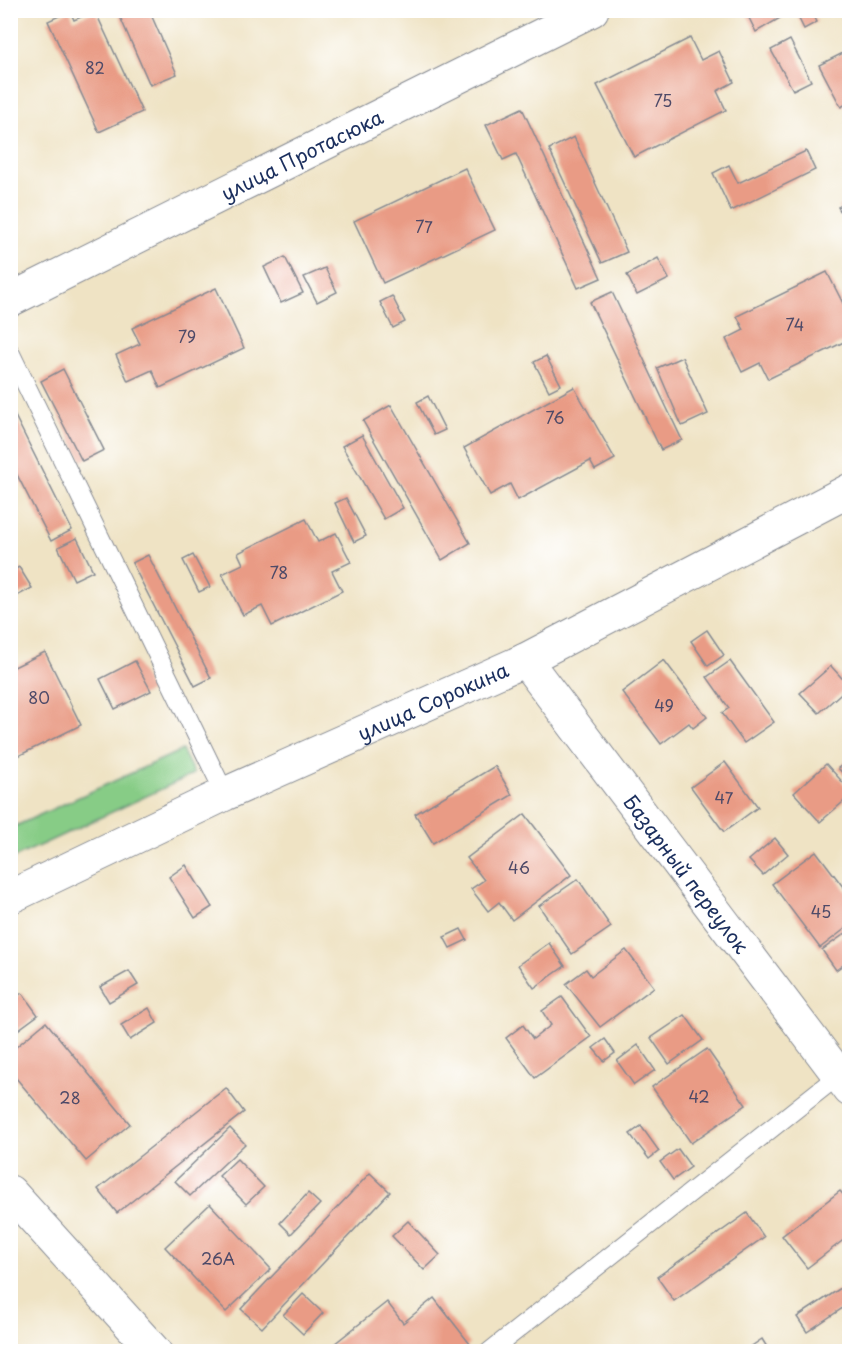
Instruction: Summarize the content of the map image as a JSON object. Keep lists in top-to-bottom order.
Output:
{
  "streets": {
    "street": ["улица Протасюка", "улица Сорокина", "Базарный переулок"]
  },
  "crossings": [
    ["улица Сорокина", "Базарный переулок"]
  ],
  "house_numbers": [
    "82",
    "75",
    "77",
    "74",
    "79",
    "76",
    "78",
    "80",
    "49",
    "47",
    "46",
    "45",
    "42",
    "28",
    "26А"
  ]
}
